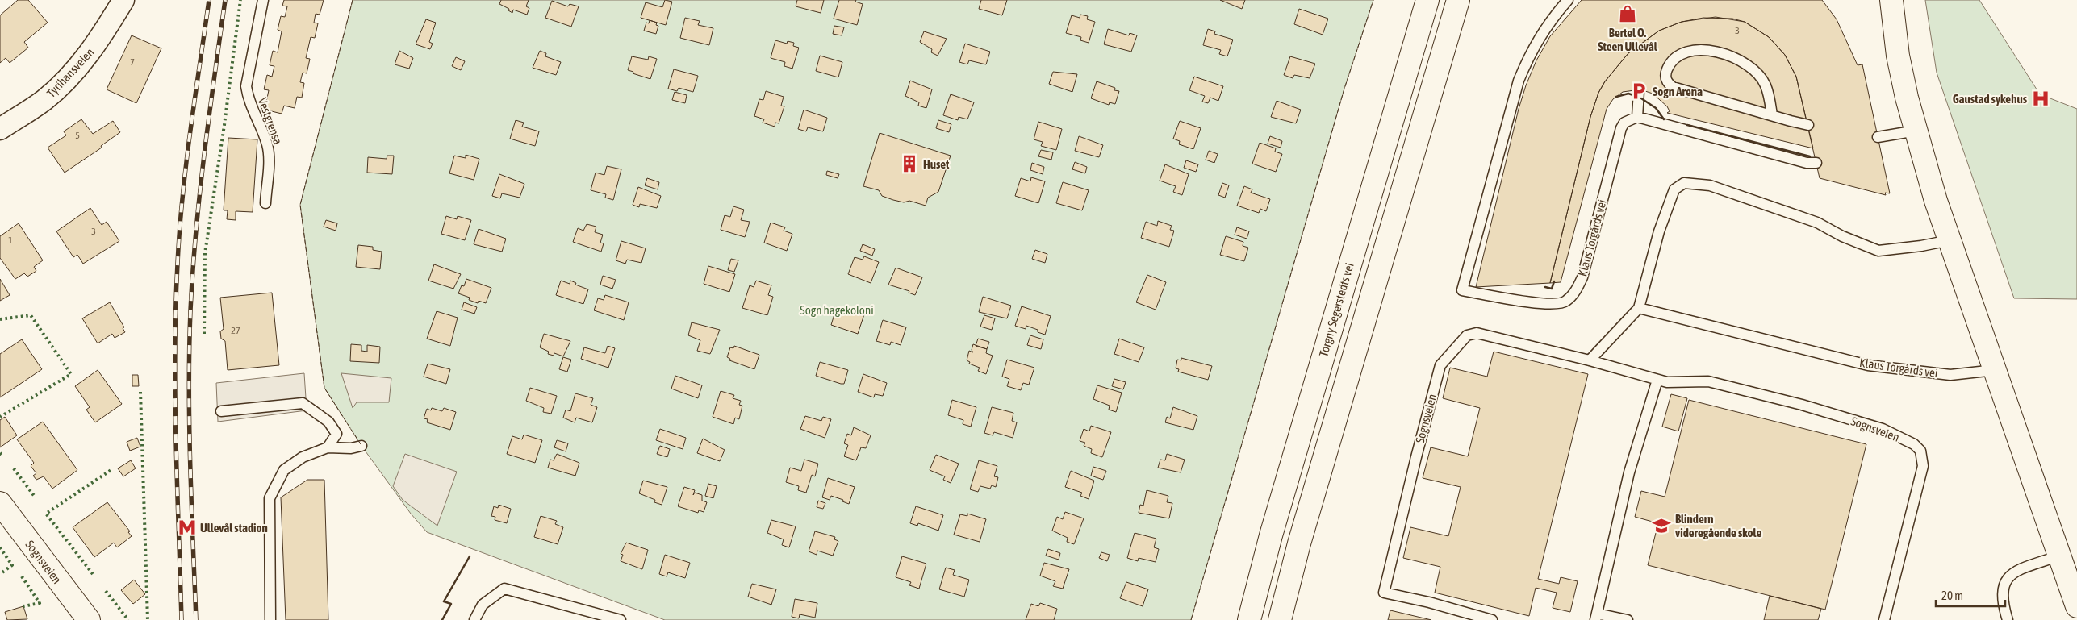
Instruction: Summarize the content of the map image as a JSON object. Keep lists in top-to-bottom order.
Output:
{
  "streets": {
    "main road": ["Torgny Segerstedts vei", "Sognsveien"],
    "street": ["Tyrihansveien"],
    "lane": ["Vestgrensa", "Klaus Torgårds vei"]
  },
  "parks": ["Sogn hagekoloni"],
  "places": {
    "shop": ["Bertel O. Steen Ullevål"],
    "parking": ["Sogn Arena"],
    "hospital": ["Gaustad sykehus"],
    "building": ["Huset"],
    "school or university": ["Blindern videregående skole"],
    "metro station": ["Ullevål stadion"]
  },
  "house_numbers": [
    "3",
    "7",
    "5",
    "3",
    "1",
    "27"
  ],
  "scale_bar": "20 m"
}
